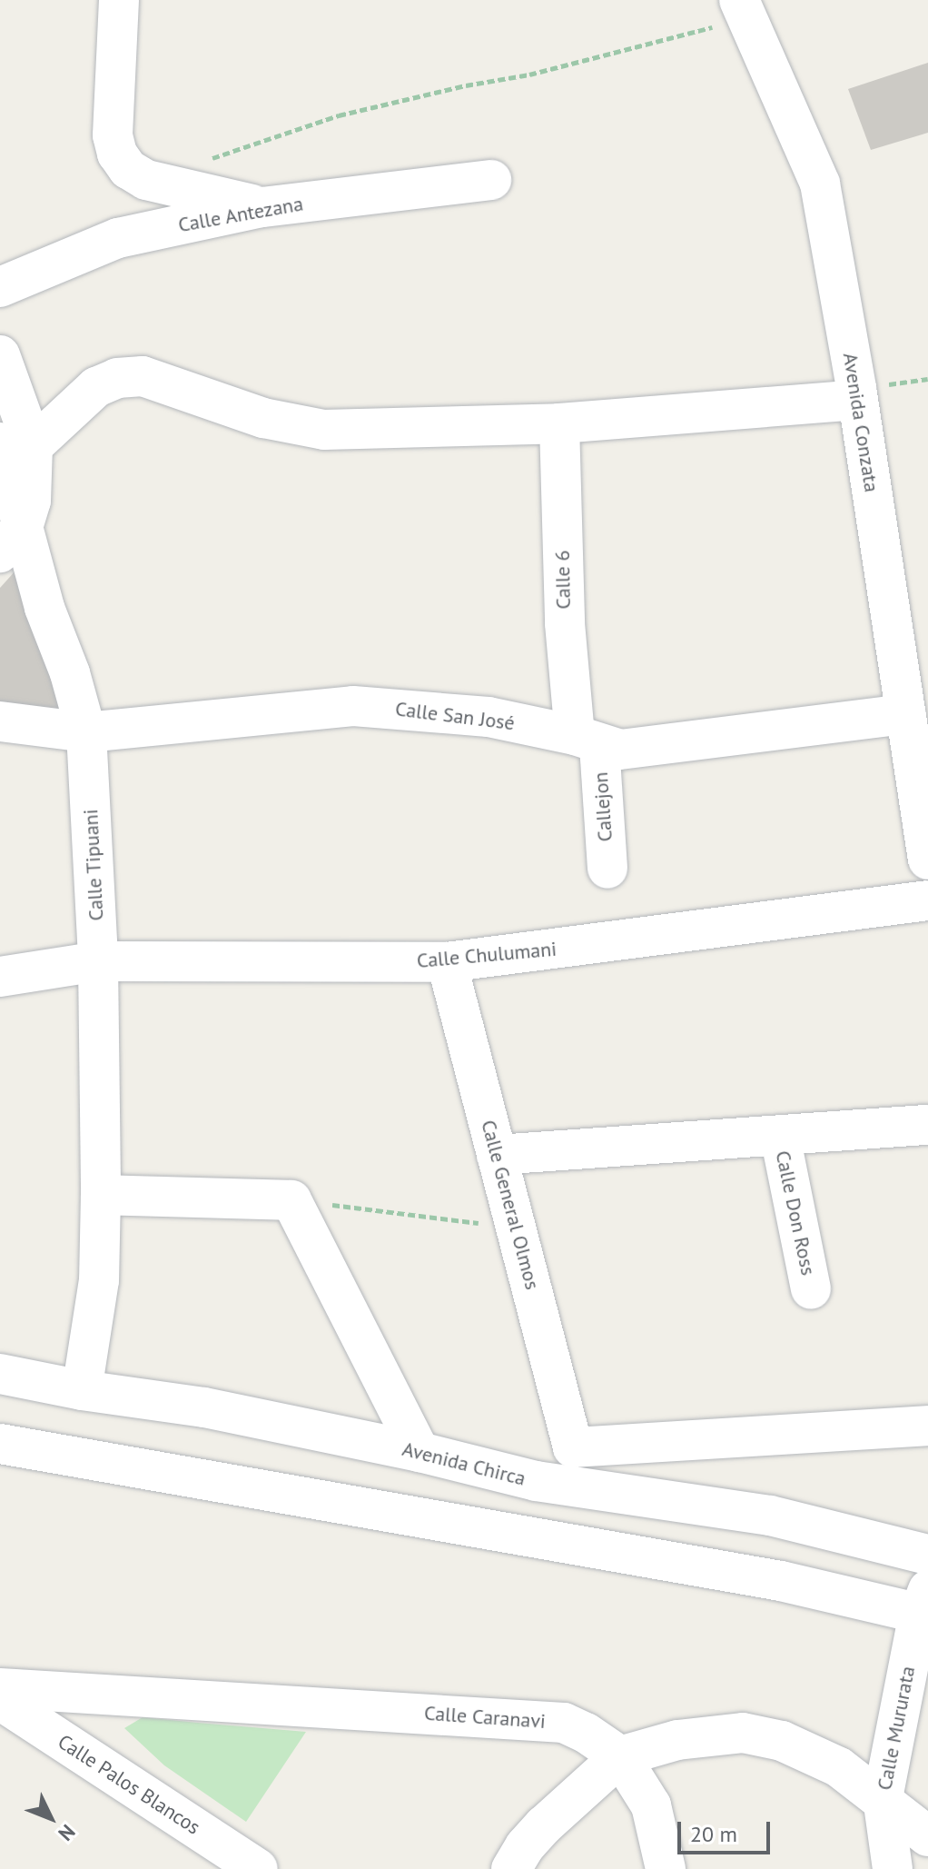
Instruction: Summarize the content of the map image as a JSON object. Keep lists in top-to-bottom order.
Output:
{
  "streets": {
    "street": [
      "Calle Antezana",
      "Avenida Conzata",
      "Calle 6",
      "Calle San José",
      "Callejon",
      "Calle Tipuani",
      "Calle Chulumani",
      "Calle General Olmos",
      "Calle Don Ross",
      "Avenida Chirca",
      "Calle Caranavi",
      "Calle Mururata",
      "Calle Palos Blancos"
    ]
  },
  "crossings": [
    ["Avenida Conzata", "Calle San José"],
    ["Calle 6", "Calle San José"],
    ["Calle 6", "Callejon"],
    ["Calle San José", "Callejon"],
    ["Calle San José", "Calle Tipuani"],
    ["Calle Tipuani", "Calle Chulumani"],
    ["Calle Tipuani", "Avenida Chirca"],
    ["Calle Chulumani", "Calle General Olmos"]
  ],
  "scale_bar": "20 m",
  "north": "bottom right"
}
